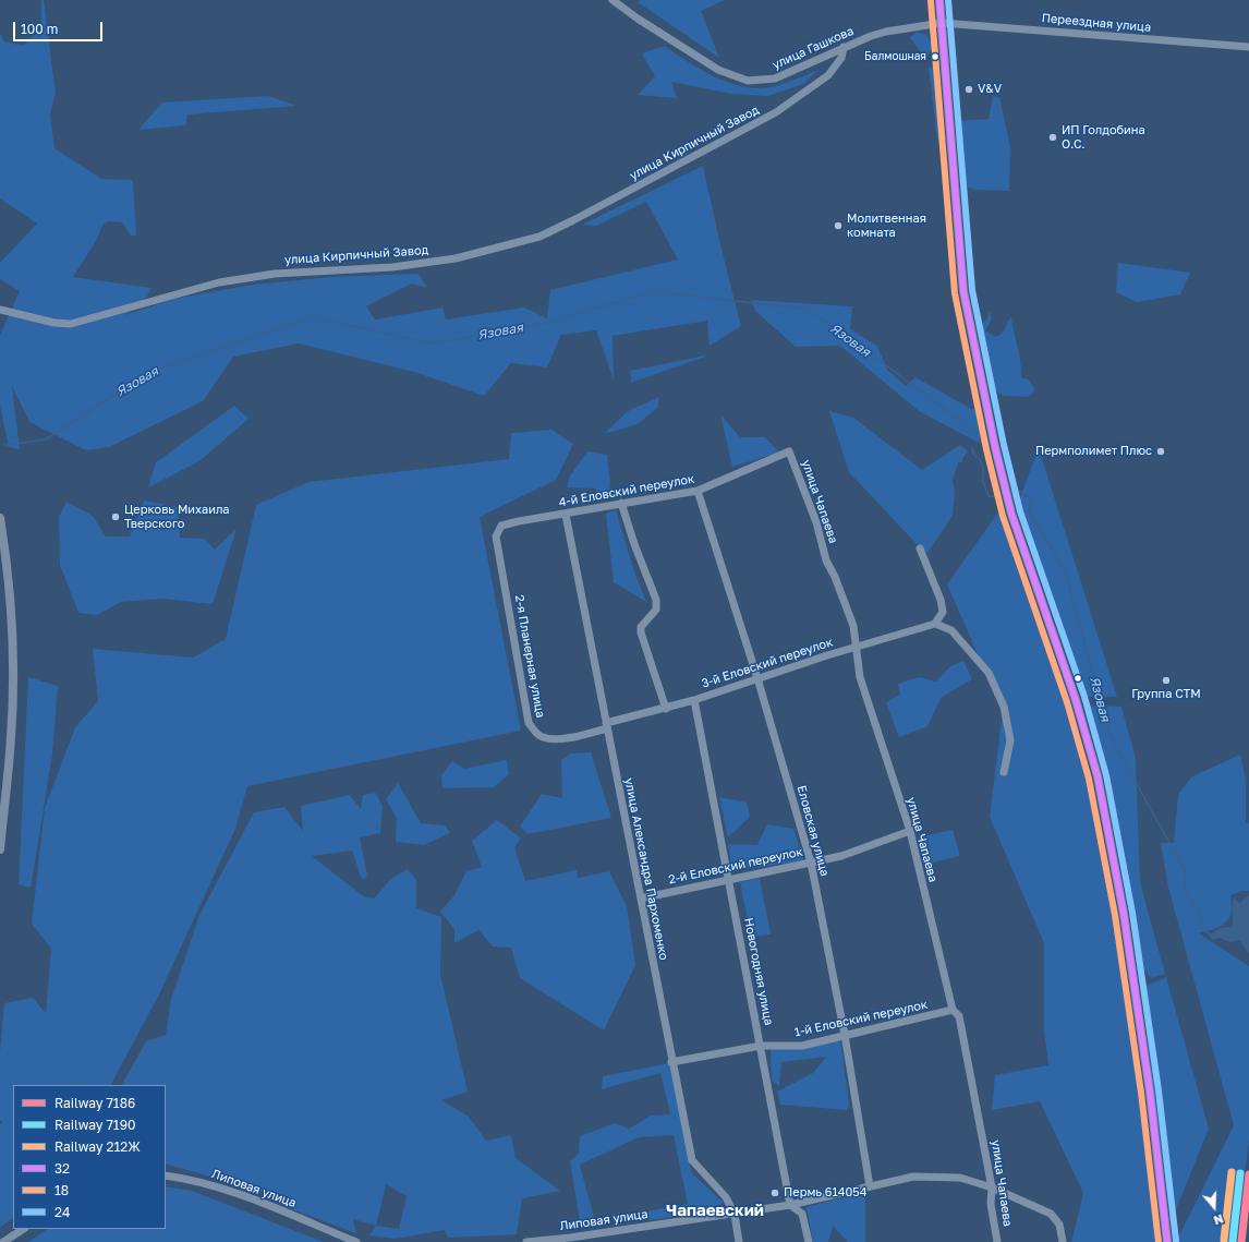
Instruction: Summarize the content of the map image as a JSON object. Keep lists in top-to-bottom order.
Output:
{
  "streets": {
    "street": [
      "Переездная улица",
      "улица Гашкова",
      "улица Кирпичный Завод",
      "4-й Еловский переулок",
      "улица Чапаева",
      "2-я Планерная улица",
      "3-й Еловский переулок",
      "Еловская улица",
      "2-й Еловский переулок",
      "улица Александра Пархоменко",
      "Новогодняя улица",
      "1-й Еловский переулок",
      "Липовая улица"
    ]
  },
  "crossings": [
    ["Переездная улица", "улица Гашкова"],
    ["улица Гашкова", "улица Кирпичный Завод"],
    ["4-й Еловский переулок", "улица Чапаева"],
    ["4-й Еловский переулок", "2-я Планерная улица"],
    ["4-й Еловский переулок", "Еловская улица"],
    ["4-й Еловский переулок", "улица Александра Пархоменко"],
    ["улица Чапаева", "3-й Еловский переулок"],
    ["улица Чапаева", "2-й Еловский переулок"],
    ["улица Чапаева", "1-й Еловский переулок"],
    ["улица Чапаева", "Липовая улица"],
    ["2-я Планерная улица", "3-й Еловский переулок"],
    ["2-я Планерная улица", "улица Александра Пархоменко"],
    ["3-й Еловский переулок", "Еловская улица"],
    ["3-й Еловский переулок", "улица Александра Пархоменко"],
    ["3-й Еловский переулок", "Новогодняя улица"],
    ["Еловская улица", "2-й Еловский переулок"],
    ["Еловская улица", "1-й Еловский переулок"],
    ["Еловская улица", "Липовая улица"],
    ["2-й Еловский переулок", "улица Александра Пархоменко"],
    ["2-й Еловский переулок", "Новогодняя улица"],
    ["улица Александра Пархоменко", "1-й Еловский переулок"],
    ["улица Александра Пархоменко", "Липовая улица"],
    ["Новогодняя улица", "1-й Еловский переулок"],
    ["Новогодняя улица", "Липовая улица"]
  ],
  "districts": ["Чапаевский"],
  "water": ["Язовая"],
  "places": [
    "Балмошная",
    "V&V",
    "ИП Голдобина О.С.",
    "Молитвенная комната",
    "Пермполимет Плюс",
    "Церковь Михаила Тверского",
    "Группа СТМ",
    "Пермь 614054"
  ],
  "lines": [
    "transit line 32",
    "transit line 24",
    "transit line 18",
    "rail line 212Ж",
    "rail line 7190",
    "rail line 7186"
  ],
  "legend": [
    "Railway 7186",
    "Railway 7190",
    "Railway 212Ж",
    "32",
    "18",
    "24"
  ],
  "scale_bar": "100 m",
  "north": "bottom"
}
